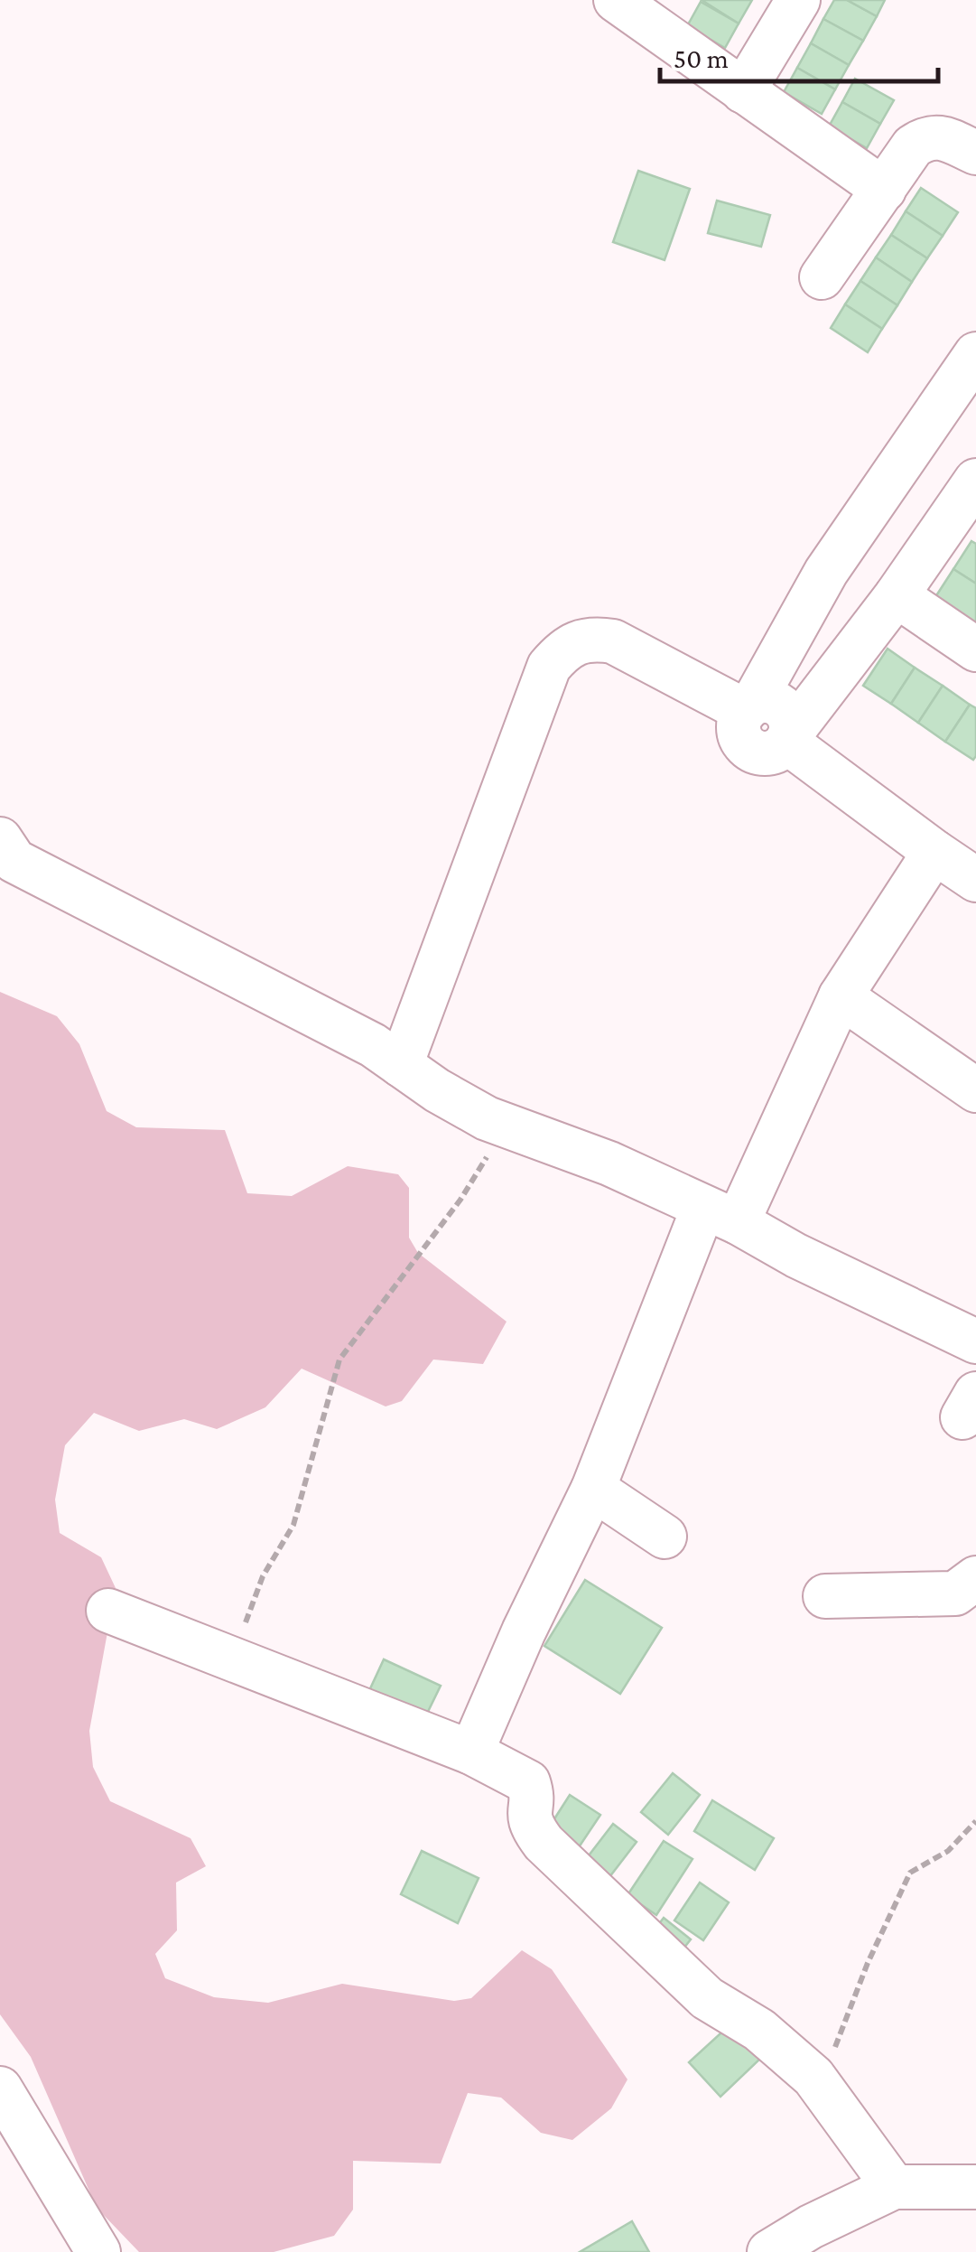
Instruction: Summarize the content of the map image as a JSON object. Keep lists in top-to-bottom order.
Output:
{
  "scale_bar": "50 m"
}
